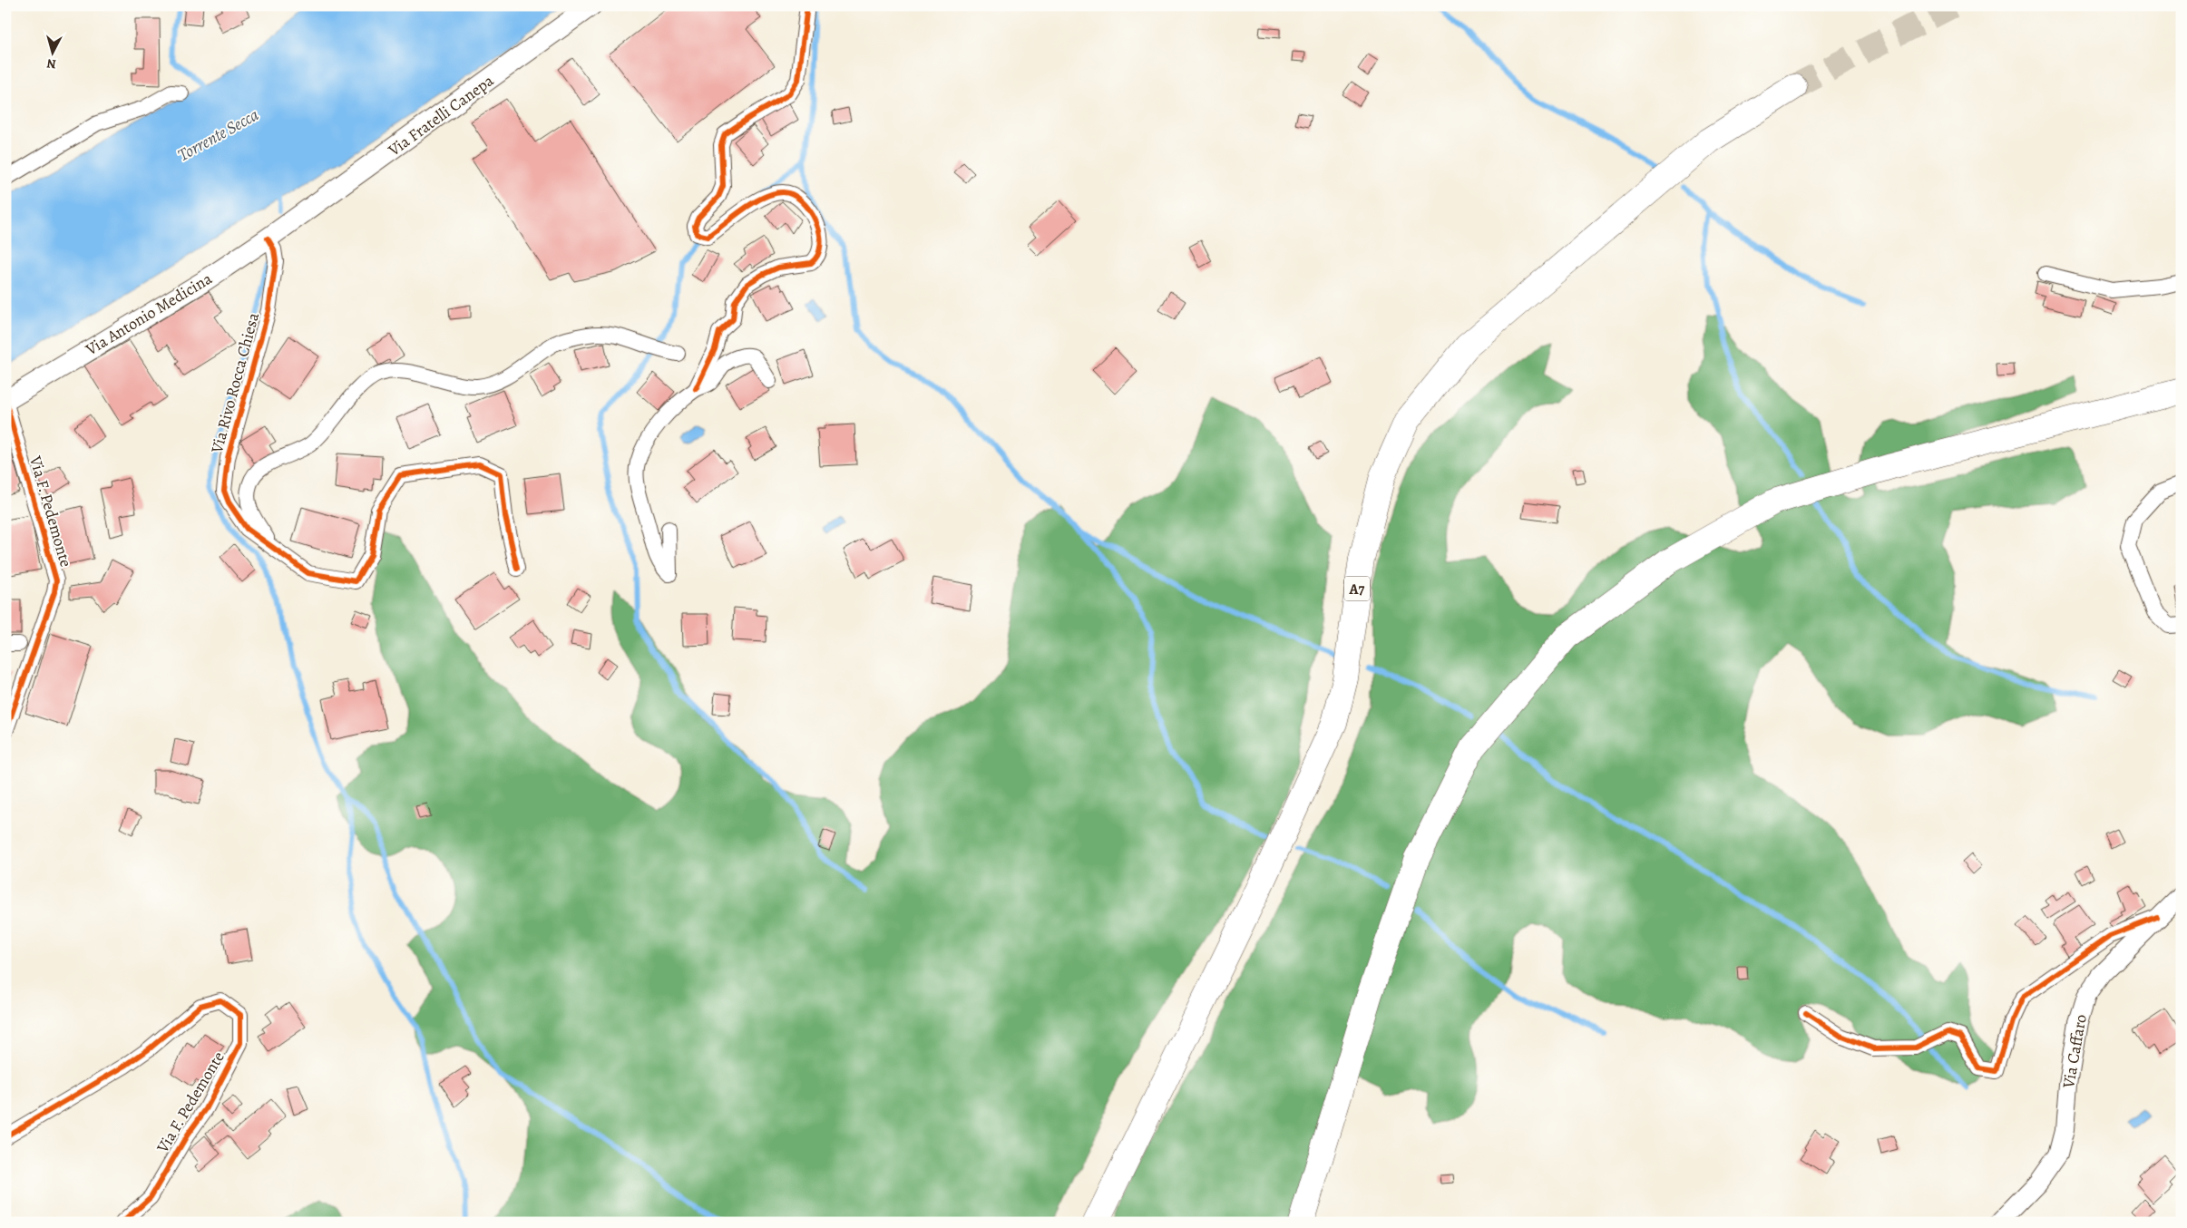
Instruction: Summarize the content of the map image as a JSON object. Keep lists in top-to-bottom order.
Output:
{
  "streets": {
    "highway": ["A7"],
    "main road": ["Via Fratelli Canepa", "Via Antonio Medicina"],
    "street": ["Via Rivo Rocca Chiesa", "Via F. Pedemonte", "Via Caffaro"]
  },
  "crossings": [
    ["Via Fratelli Canepa", "Via Antonio Medicina"],
    ["Via Antonio Medicina", "Via Rivo Rocca Chiesa"],
    ["Via Antonio Medicina", "Via F. Pedemonte"]
  ],
  "water": ["Torrente Secca"],
  "north": "bottom"
}
